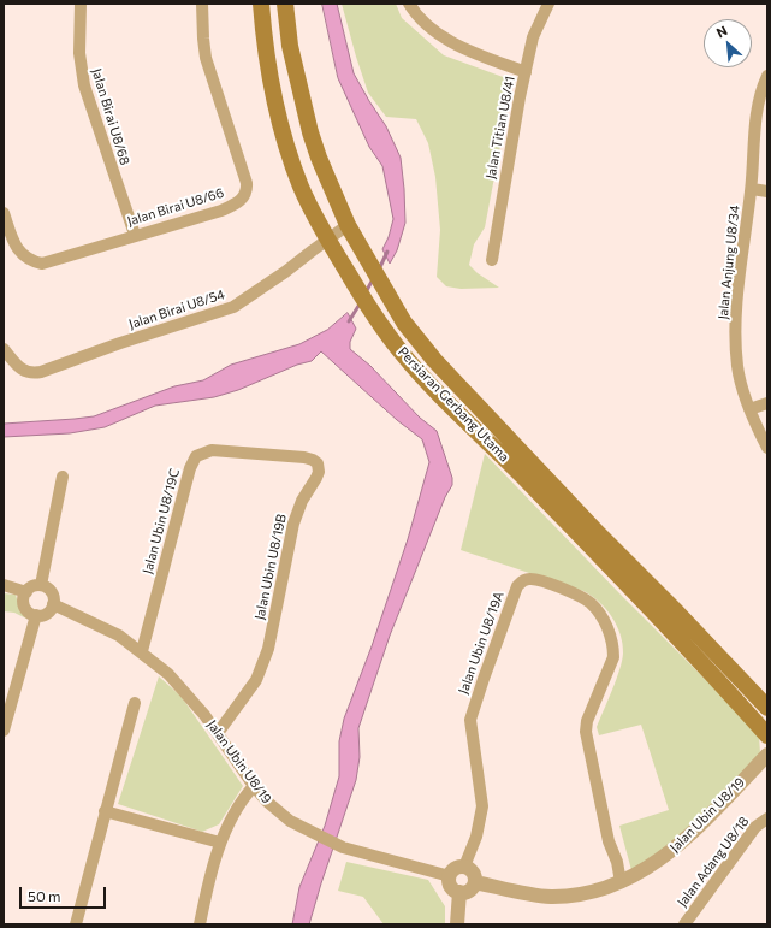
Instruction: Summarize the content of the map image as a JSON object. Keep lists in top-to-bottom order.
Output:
{
  "streets": {
    "main road": ["Persiaran Gerbang Utama"],
    "street": [
      "Jalan Birai U8/68",
      "Jalan Titian U8/41",
      "Jalan Birai U8/66",
      "Jalan Anjung U8/34",
      "Jalan Birai U8/54",
      "Jalan Ubin U8/19C",
      "Jalan Ubin U8/19B",
      "Jalan Ubin U8/19A",
      "Jalan Ubin U8/19",
      "Jalan Adang U8/18"
    ]
  },
  "crossings": [
    ["Jalan Birai U8/68", "Jalan Birai U8/66"],
    ["Jalan Birai U8/54", "Persiaran Gerbang Utama"],
    ["Jalan Ubin U8/19C", "Jalan Ubin U8/19B"],
    ["Jalan Ubin U8/19C", "Jalan Ubin U8/19"],
    ["Jalan Ubin U8/19B", "Jalan Ubin U8/19"],
    ["Jalan Ubin U8/19A", "Jalan Ubin U8/19"]
  ],
  "scale_bar": "50 m",
  "north": "top left"
}
